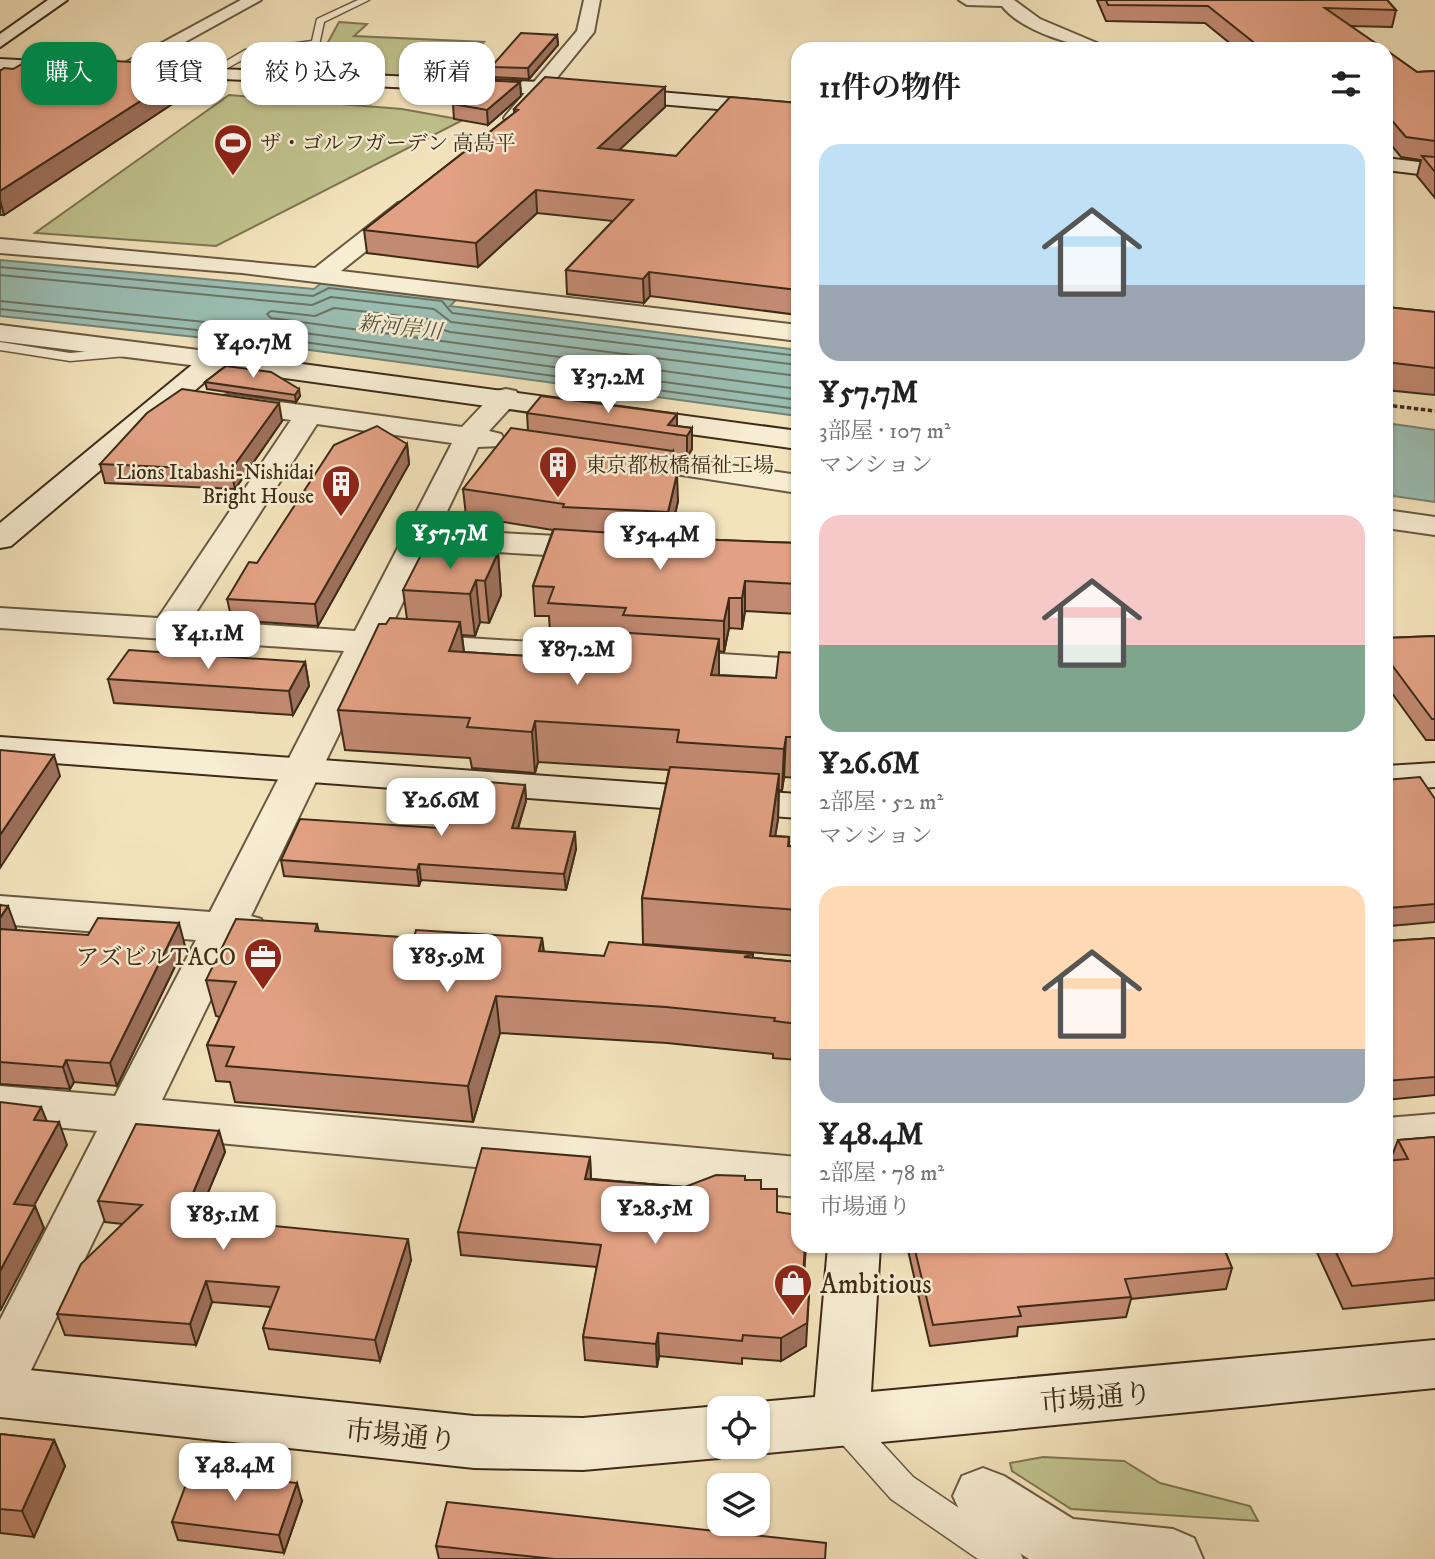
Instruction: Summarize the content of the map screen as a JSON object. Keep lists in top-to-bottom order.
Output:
{
  "streets": {
    "street": ["市場通り"]
  },
  "water": ["新河岸川"],
  "places": {
    "sports": ["ザ・ゴルフガーデン 高島平"],
    "building": ["東京都板橋福祉工場", "Lions Itabashi-Nishidai Bright House"],
    "office": ["アズビルTACO"],
    "shop": ["Ambitious"]
  },
  "page": {
    "chip": [
      "購入",
      "賃貸",
      "絞り込み",
      "新着"
    ],
    "heading": "11件の物件",
    "list": [
      {
        "name": "¥57.7M",
        "note": "3部屋 · 107 m² · マンション"
      },
      {
        "name": "¥26.6M",
        "note": "2部屋 · 52 m² · マンション"
      },
      {
        "name": "¥48.4M",
        "note": "2部屋 · 78 m² · 市場通り"
      }
    ],
    "price": [
      "¥40.7M",
      "¥37.2M",
      "¥57.7M",
      "¥54.4M",
      "¥41.1M",
      "¥87.2M",
      "¥26.6M",
      "¥85.9M",
      "¥28.5M",
      "¥85.1M",
      "¥48.4M"
    ]
  }
}
